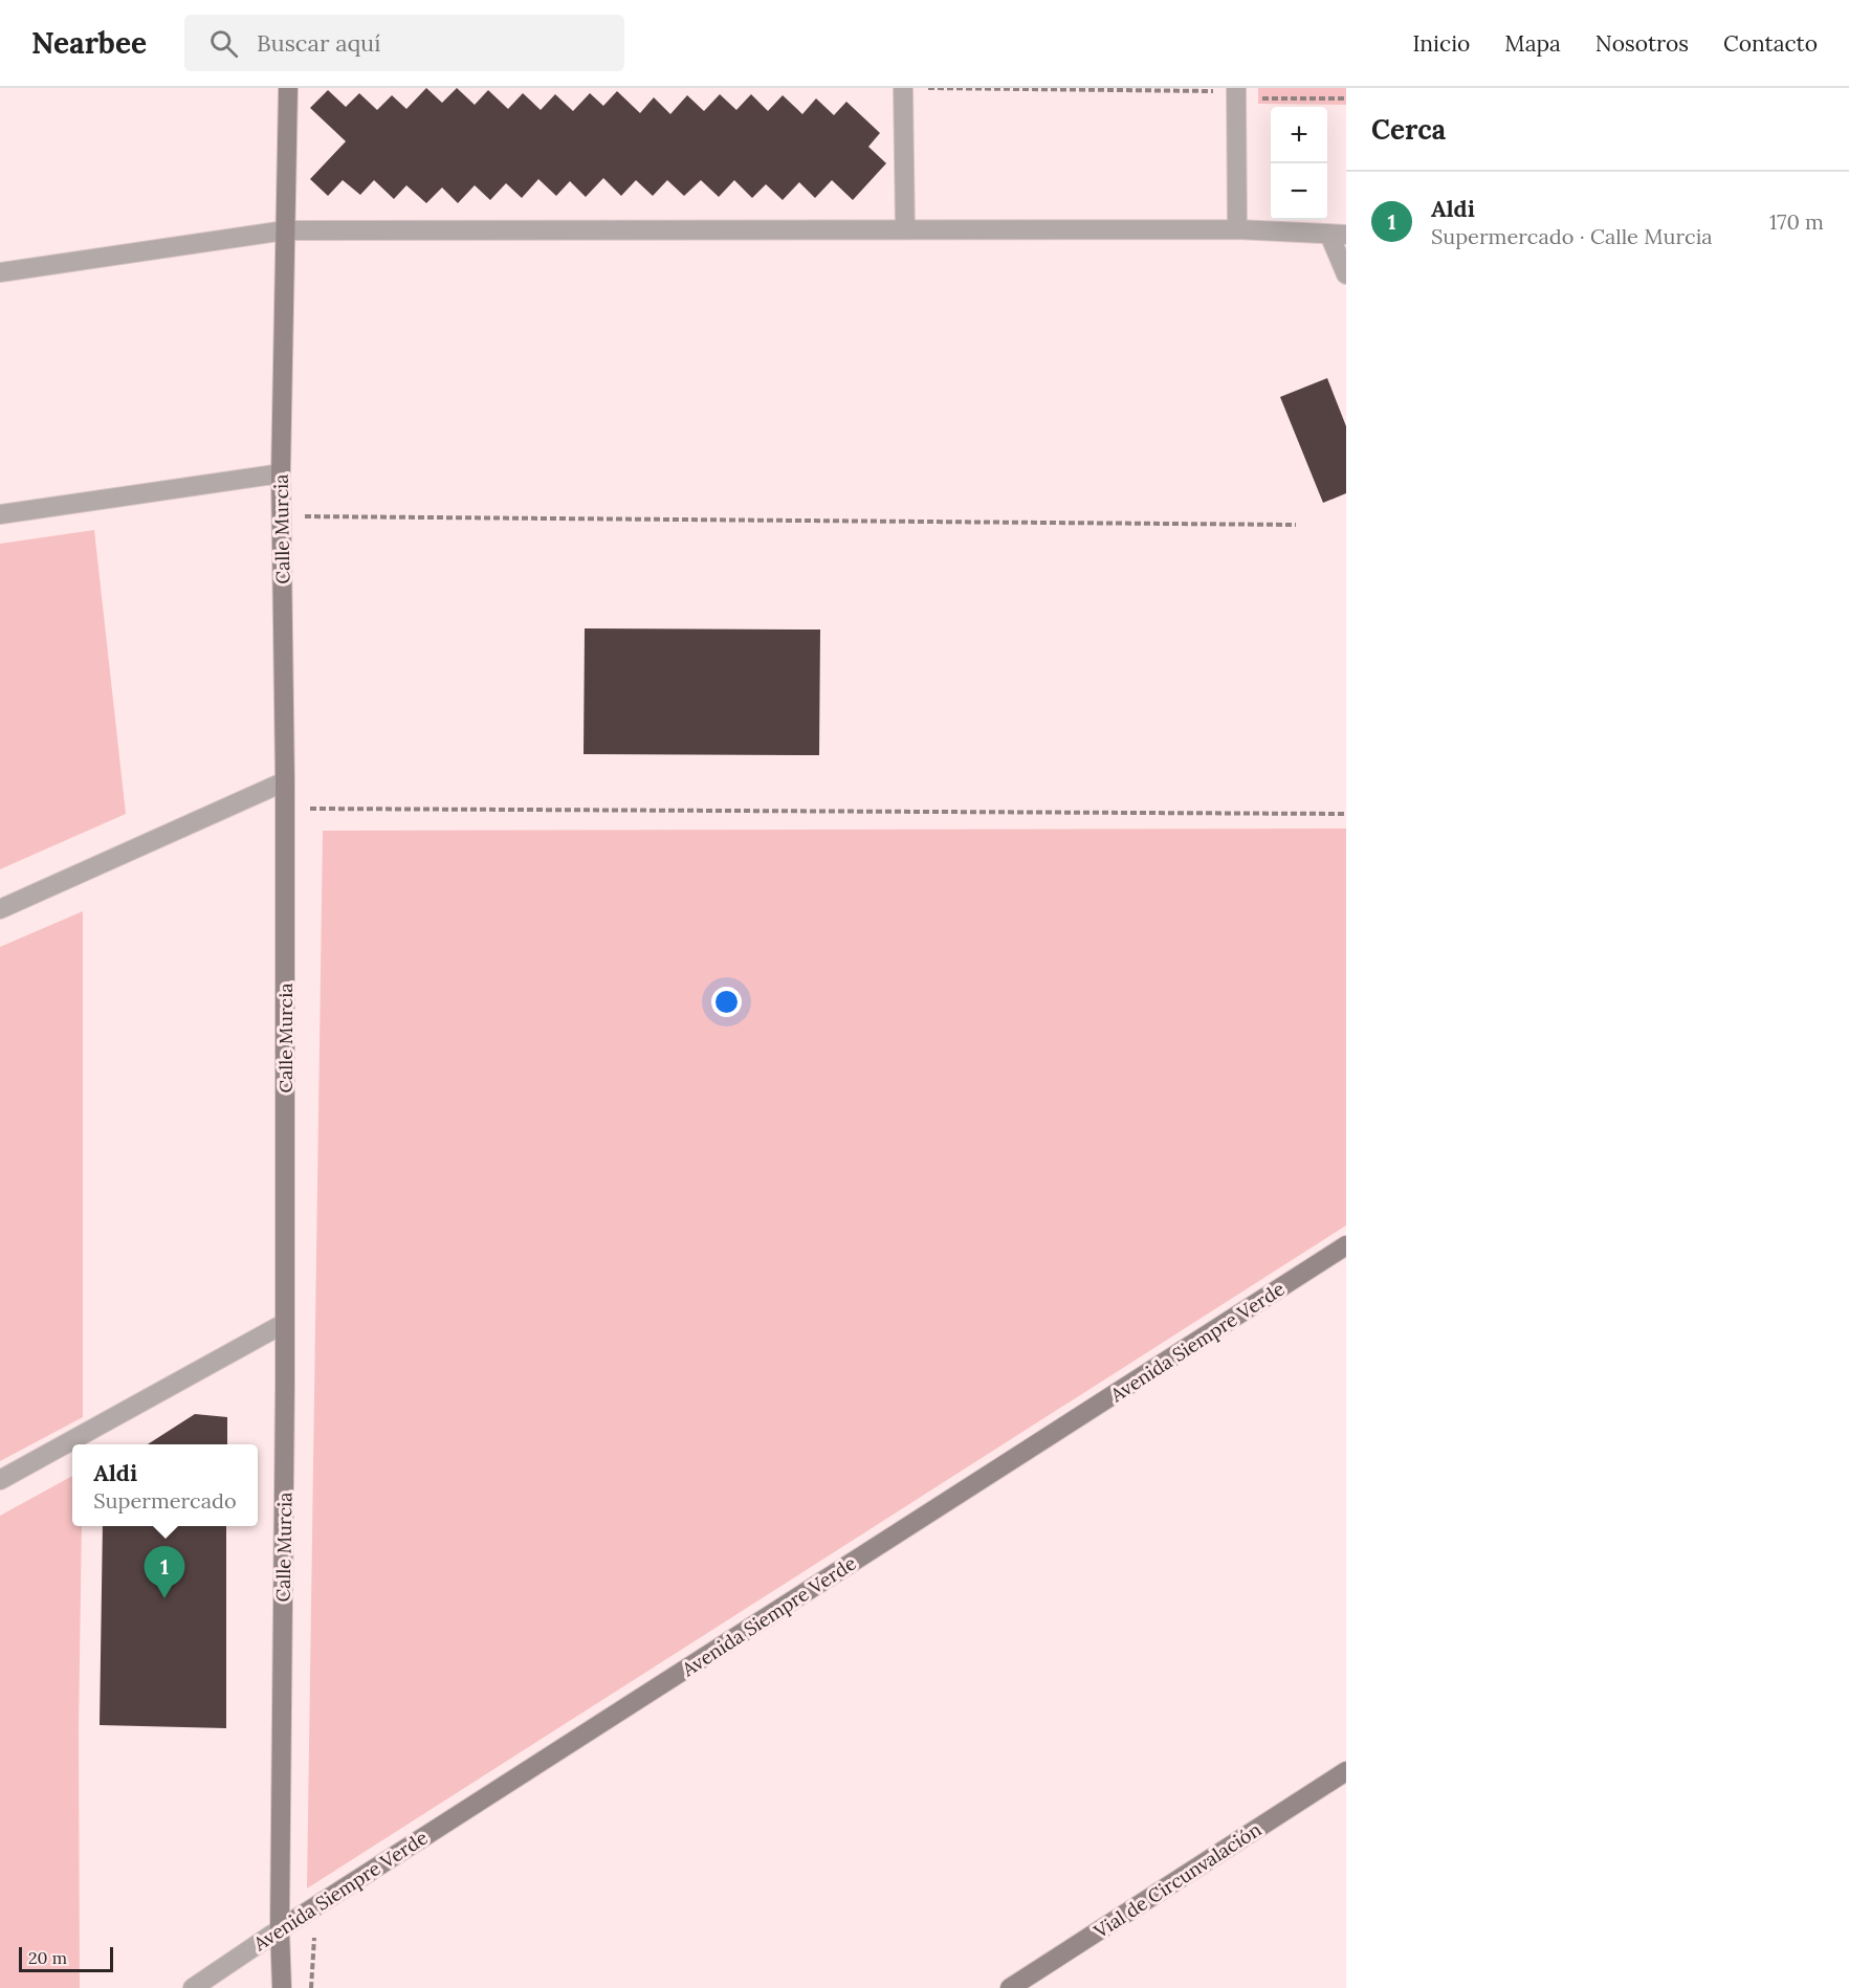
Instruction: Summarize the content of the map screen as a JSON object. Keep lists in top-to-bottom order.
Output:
{
  "streets": {
    "street": ["Calle Murcia", "Avenida Siempre Verde", "Vial de Circunvalación"]
  },
  "crossings": [
    ["Calle Murcia", "Avenida Siempre Verde"]
  ],
  "scale_bar": "20 m",
  "page": {
    "header": "Nearbee",
    "search": "Buscar aquí",
    "nav": [
      "Inicio",
      "Mapa",
      "Nosotros",
      "Contacto"
    ],
    "heading": "Cerca",
    "map_buttons": ["+", "−"],
    "list": [
      {
        "mark": "1",
        "name": "Aldi",
        "note": "Supermercado · Calle Murcia",
        "value": "170 m"
      }
    ],
    "popup": ["Aldi", "Supermercado"],
    "pins": "1",
    "scale": "20 m"
  }
}
